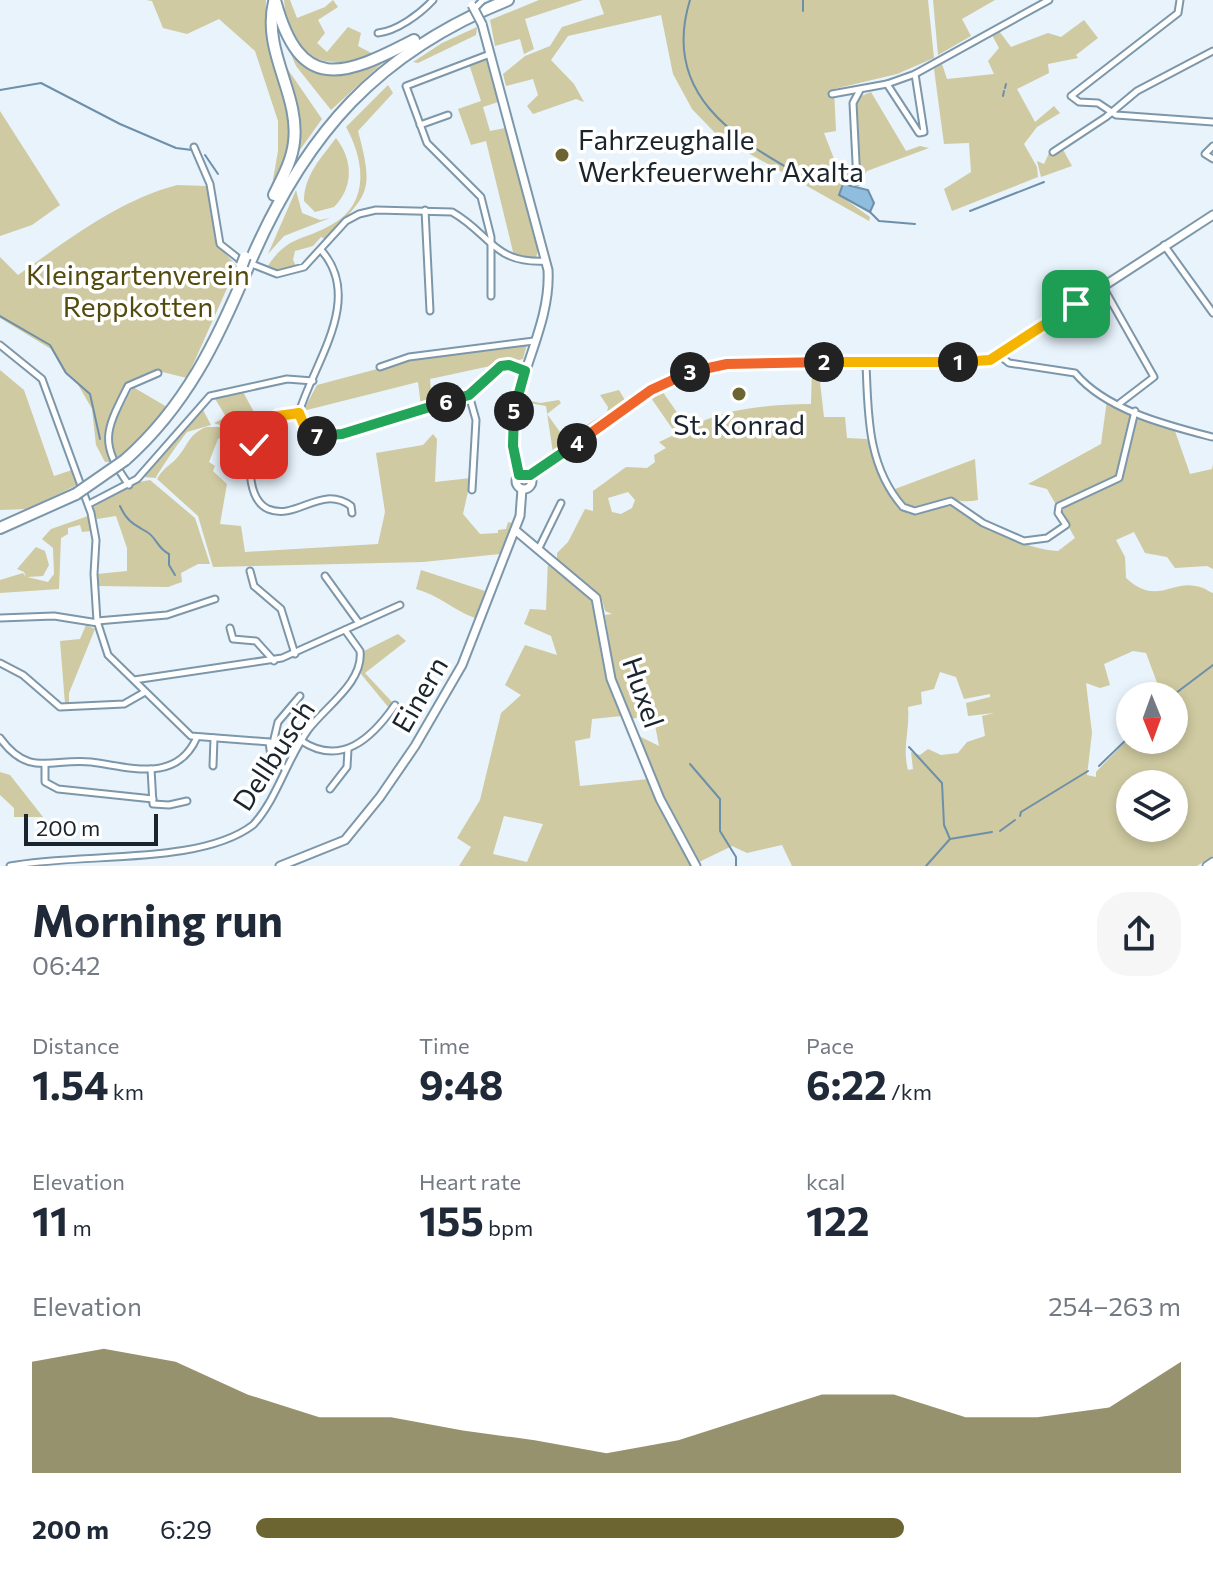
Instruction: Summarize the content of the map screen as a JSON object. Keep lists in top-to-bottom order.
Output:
{
  "streets": {
    "main road": ["Huxel", "Einern"],
    "street": ["Dellbusch"]
  },
  "crossings": [
    ["Huxel", "Einern"]
  ],
  "parks": ["Kleingartenverein Reppkotten"],
  "places": ["Fahrzeughalle Werkfeuerwehr Axalta", "St. Konrad"],
  "scale_bar": "200 m",
  "north": "bottom",
  "page": {
    "pins": [
      "1",
      "2",
      "3",
      "6",
      "5",
      "7",
      "4"
    ],
    "scale": "200 m",
    "heading": ["Morning run", "06:42"],
    "stats": [
      ["Distance", "1.54 km"],
      ["Time", "9:48"],
      ["Pace", "6:22 /km"],
      ["Elevation", "11 m"],
      ["Heart rate", "155 bpm"],
      ["kcal", "122"]
    ],
    "chart": ["Elevation", "254–263 m"],
    "list": [
      {
        "name": "200 m",
        "note": "6:29"
      }
    ]
  }
}
